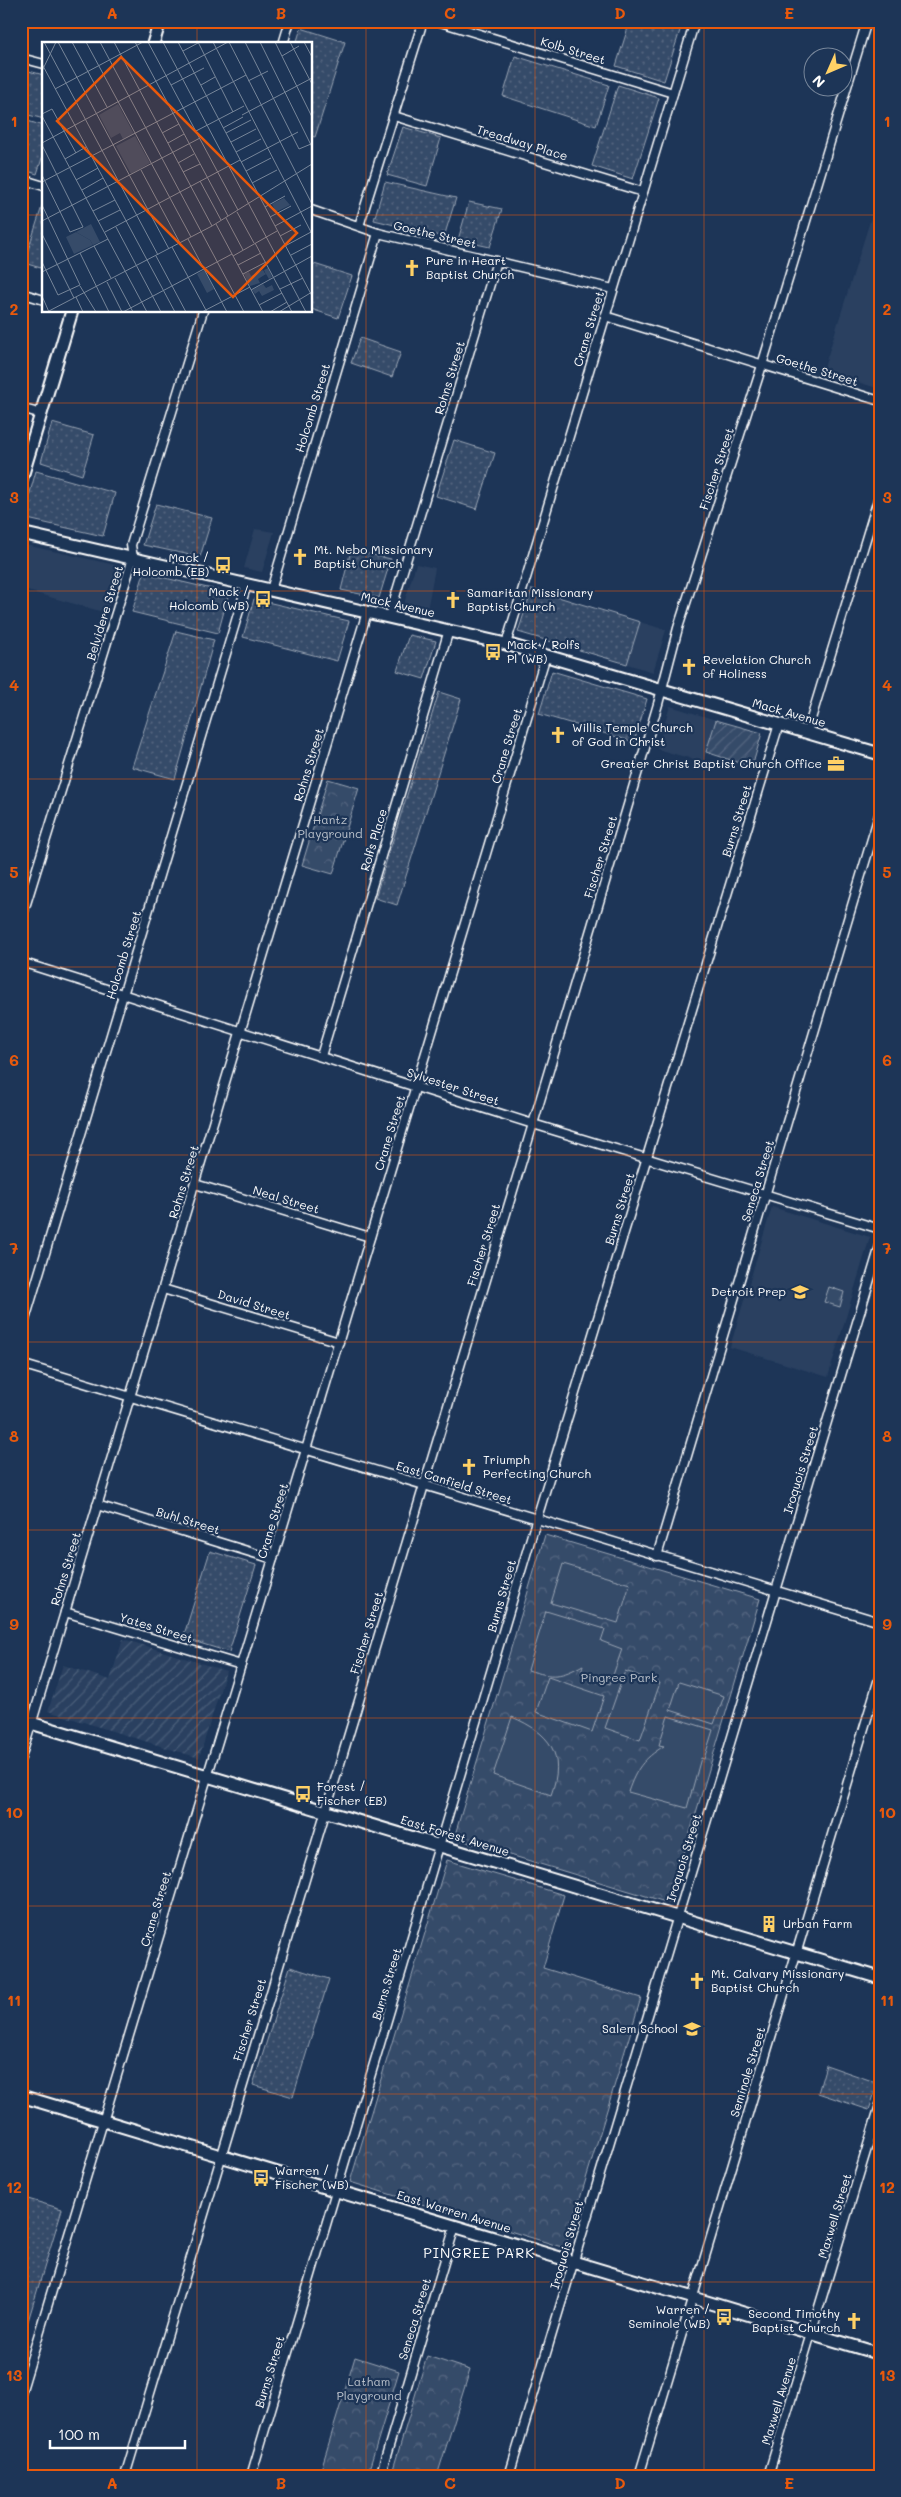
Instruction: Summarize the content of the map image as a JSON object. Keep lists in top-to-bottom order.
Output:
{
  "streets": {
    "main road": ["Mack Avenue", "East Forest Avenue", "East Warren Avenue"],
    "street": [
      "Kolb Street",
      "Treadway Place",
      "Goethe Street",
      "Crane Street",
      "Rohns Street",
      "Holcomb Street",
      "Fischer Street",
      "Belvidere Street",
      "Burns Street",
      "Rolfs Place",
      "Sylvester Street",
      "Seneca Street",
      "Neal Street",
      "David Street",
      "Iroquois Street",
      "East Canfield Street",
      "Buhl Street",
      "Yates Street",
      "Seminole Street",
      "Maxwell Street",
      "Maxwell Avenue"
    ]
  },
  "crossings": [
    ["Kolb Street", "Crane Street"],
    ["Treadway Place", "Crane Street"],
    ["Goethe Street", "Crane Street"],
    ["Goethe Street", "Rohns Street"],
    ["Goethe Street", "Holcomb Street"],
    ["Goethe Street", "Fischer Street"],
    ["Crane Street", "Mack Avenue"],
    ["Crane Street", "Sylvester Street"],
    ["Crane Street", "Neal Street"],
    ["Crane Street", "David Street"],
    ["Crane Street", "East Canfield Street"],
    ["Crane Street", "Buhl Street"],
    ["Crane Street", "Yates Street"],
    ["Crane Street", "East Forest Avenue"],
    ["Crane Street", "East Warren Avenue"],
    ["Rohns Street", "Mack Avenue"],
    ["Rohns Street", "Sylvester Street"],
    ["Rohns Street", "Neal Street"],
    ["Rohns Street", "David Street"],
    ["Rohns Street", "East Canfield Street"],
    ["Rohns Street", "Buhl Street"],
    ["Rohns Street", "Yates Street"],
    ["Rohns Street", "East Forest Avenue"],
    ["Holcomb Street", "Mack Avenue"],
    ["Holcomb Street", "Sylvester Street"],
    ["Fischer Street", "Mack Avenue"],
    ["Fischer Street", "Sylvester Street"],
    ["Fischer Street", "East Canfield Street"],
    ["Fischer Street", "East Forest Avenue"],
    ["Fischer Street", "East Warren Avenue"],
    ["Mack Avenue", "Belvidere Street"],
    ["Mack Avenue", "Burns Street"],
    ["Mack Avenue", "Rolfs Place"],
    ["Burns Street", "Sylvester Street"],
    ["Burns Street", "East Canfield Street"],
    ["Burns Street", "East Forest Avenue"],
    ["Burns Street", "East Warren Avenue"],
    ["Rolfs Place", "Sylvester Street"],
    ["Sylvester Street", "Seneca Street"],
    ["Seneca Street", "East Canfield Street"],
    ["Seneca Street", "East Warren Avenue"],
    ["Iroquois Street", "East Canfield Street"],
    ["Iroquois Street", "East Forest Avenue"],
    ["Iroquois Street", "East Warren Avenue"],
    ["East Forest Avenue", "Seminole Street"],
    ["Seminole Street", "East Warren Avenue"],
    ["East Warren Avenue", "Maxwell Street"],
    ["East Warren Avenue", "Maxwell Avenue"],
    ["Maxwell Street", "Maxwell Avenue"]
  ],
  "districts": ["PINGREE PARK"],
  "parks": ["Hantz Playground", "Pingree Park", "Latham Playground"],
  "places": {
    "church": [
      "Pure in Heart Baptist Church",
      "Mt. Nebo Missionary Baptist Church",
      "Samaritan Missionary Baptist Church",
      "Revelation Church of Holiness",
      "Willis Temple Church of God in Christ",
      "Triumph Perfecting Church",
      "Mt. Calvary Missionary Baptist Church",
      "Second Timothy Baptist Church"
    ],
    "bus stop": [
      "Mack / Holcomb (EB)",
      "Mack / Holcomb (WB)",
      "Mack / Rolfs Pl (WB)",
      "Forest / Fischer (EB)",
      "Warren / Fischer (WB)",
      "Warren / Seminole (WB)"
    ],
    "office": ["Greater Christ Baptist Church Office"],
    "school or university": ["Detroit Prep", "Salem School"],
    "building": ["Urban Farm"]
  },
  "scale_bar": "100 m",
  "north": "bottom left",
  "grid": {
    "columns": [
      "A",
      "B",
      "C",
      "D",
      "E"
    ],
    "rows": [
      "1",
      "2",
      "3",
      "4",
      "5",
      "6",
      "7",
      "8",
      "9",
      "10",
      "11",
      "12",
      "13"
    ]
  }
}
